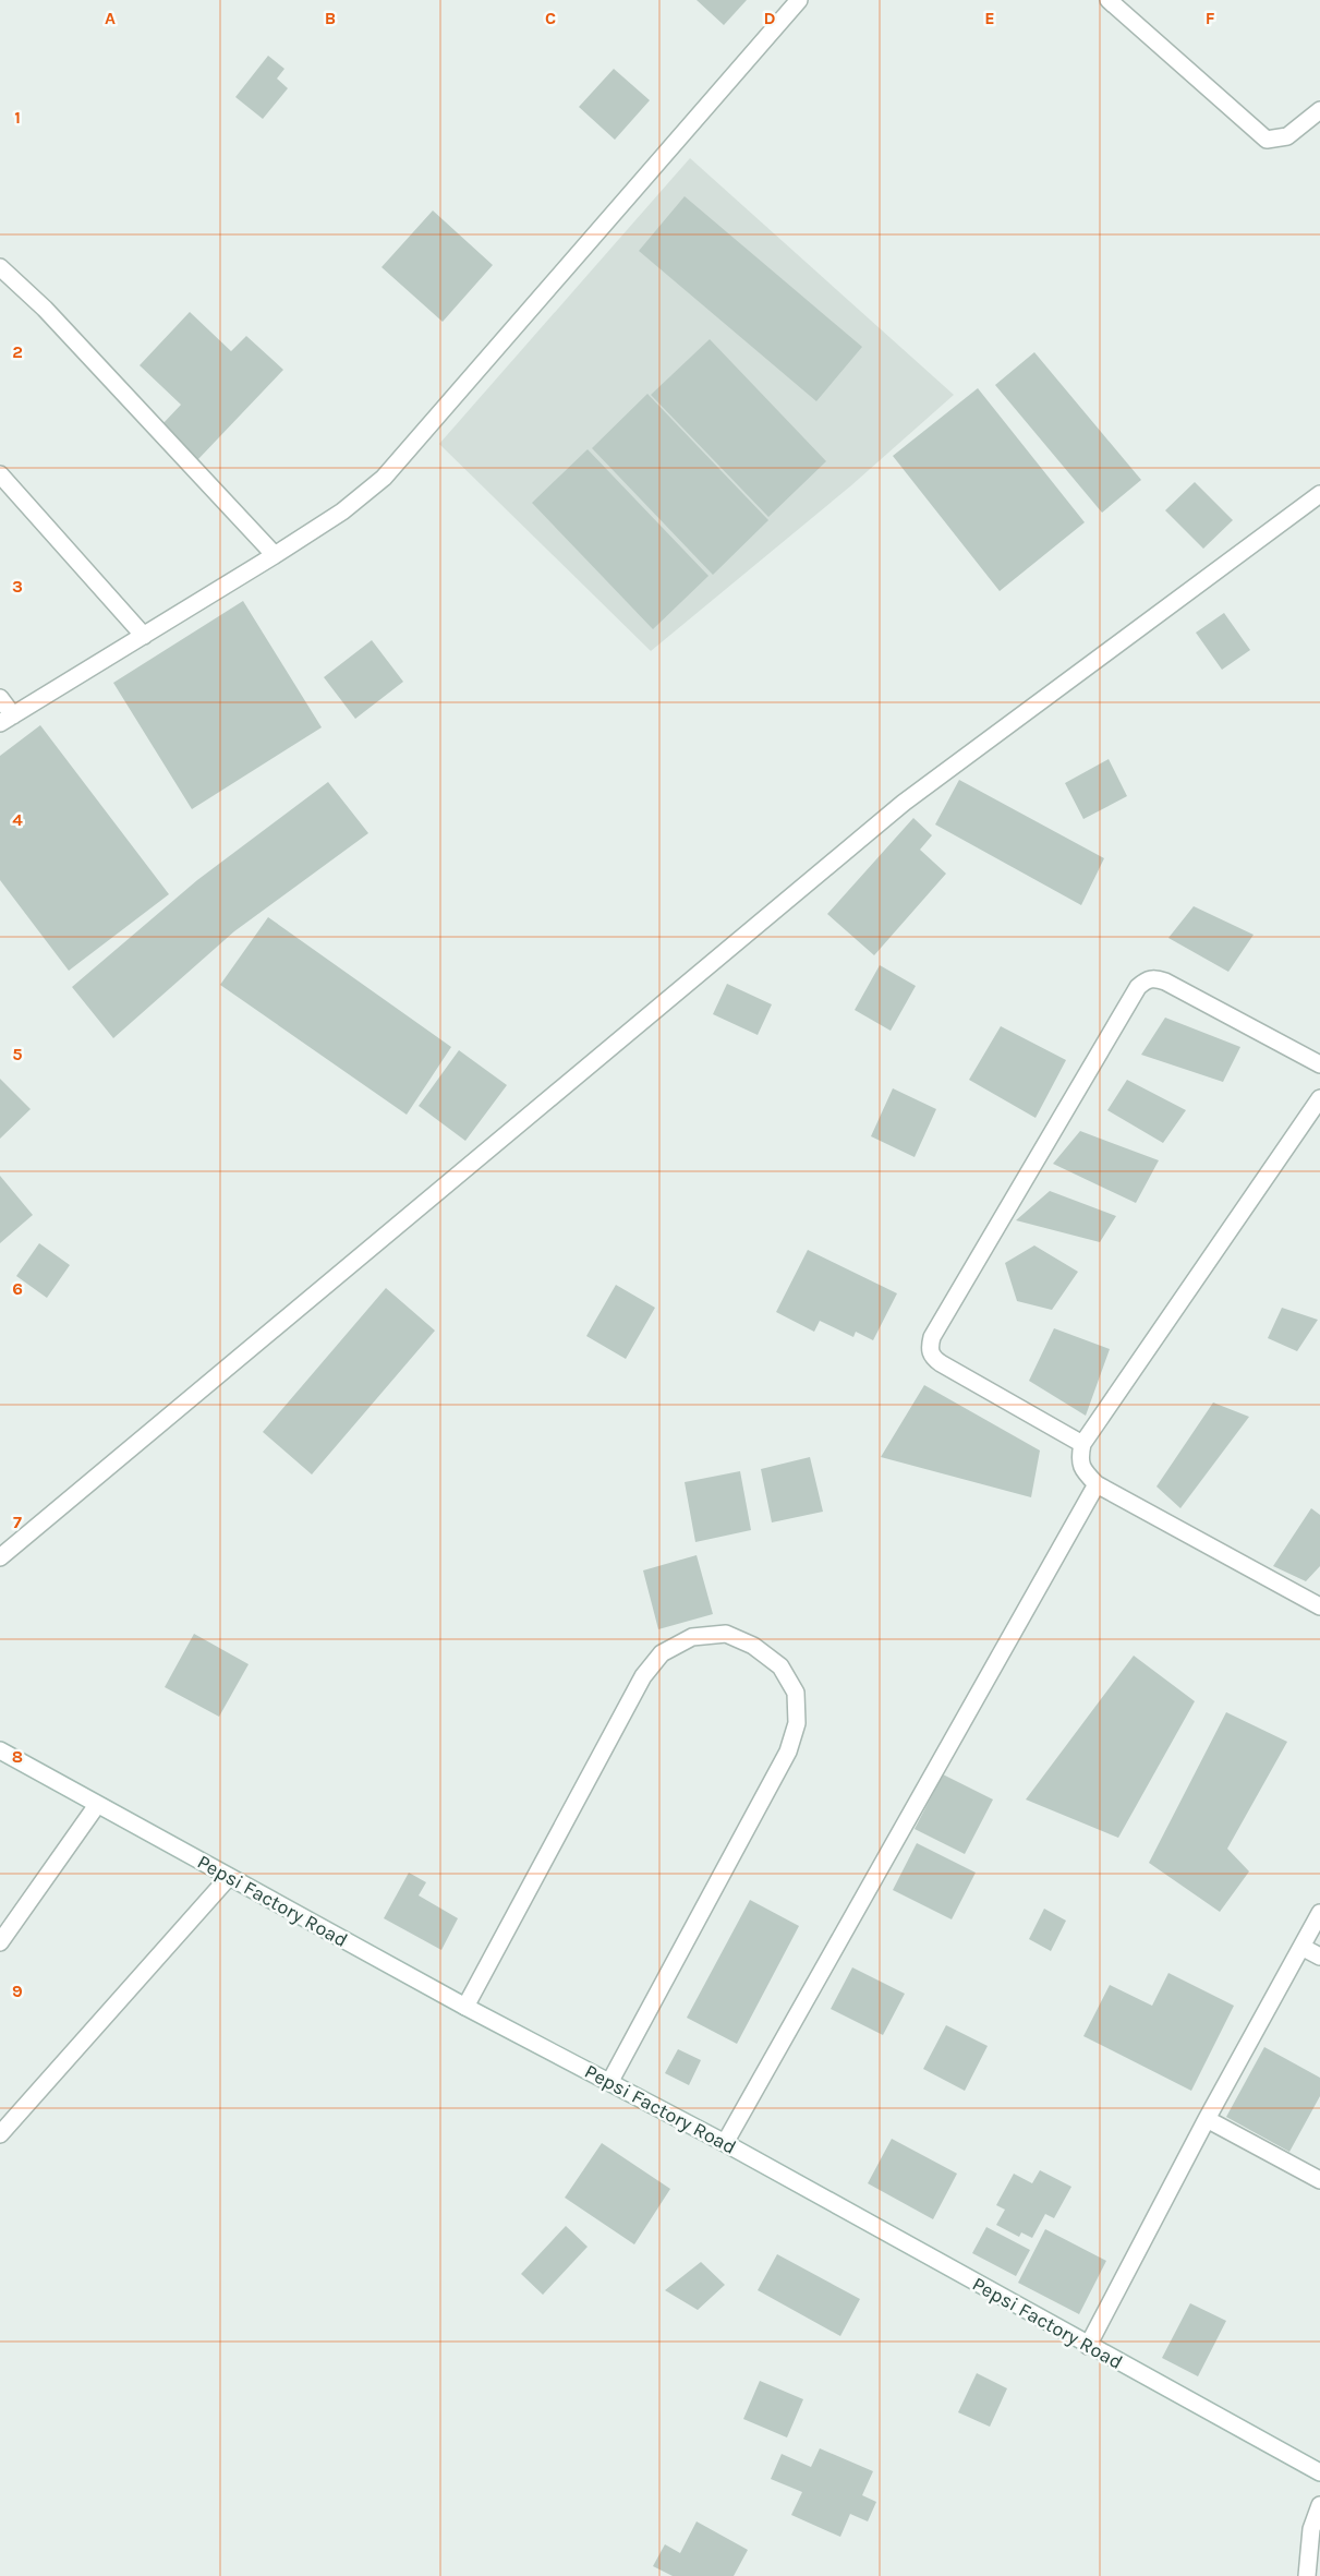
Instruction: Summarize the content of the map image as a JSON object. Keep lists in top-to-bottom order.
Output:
{
  "streets": {
    "street": ["Pepsi Factory Road"]
  },
  "grid": {
    "columns": [
      "A",
      "B",
      "C",
      "D",
      "E",
      "F"
    ],
    "rows": [
      "1",
      "2",
      "3",
      "4",
      "5",
      "6",
      "7",
      "8",
      "9"
    ]
  }
}
